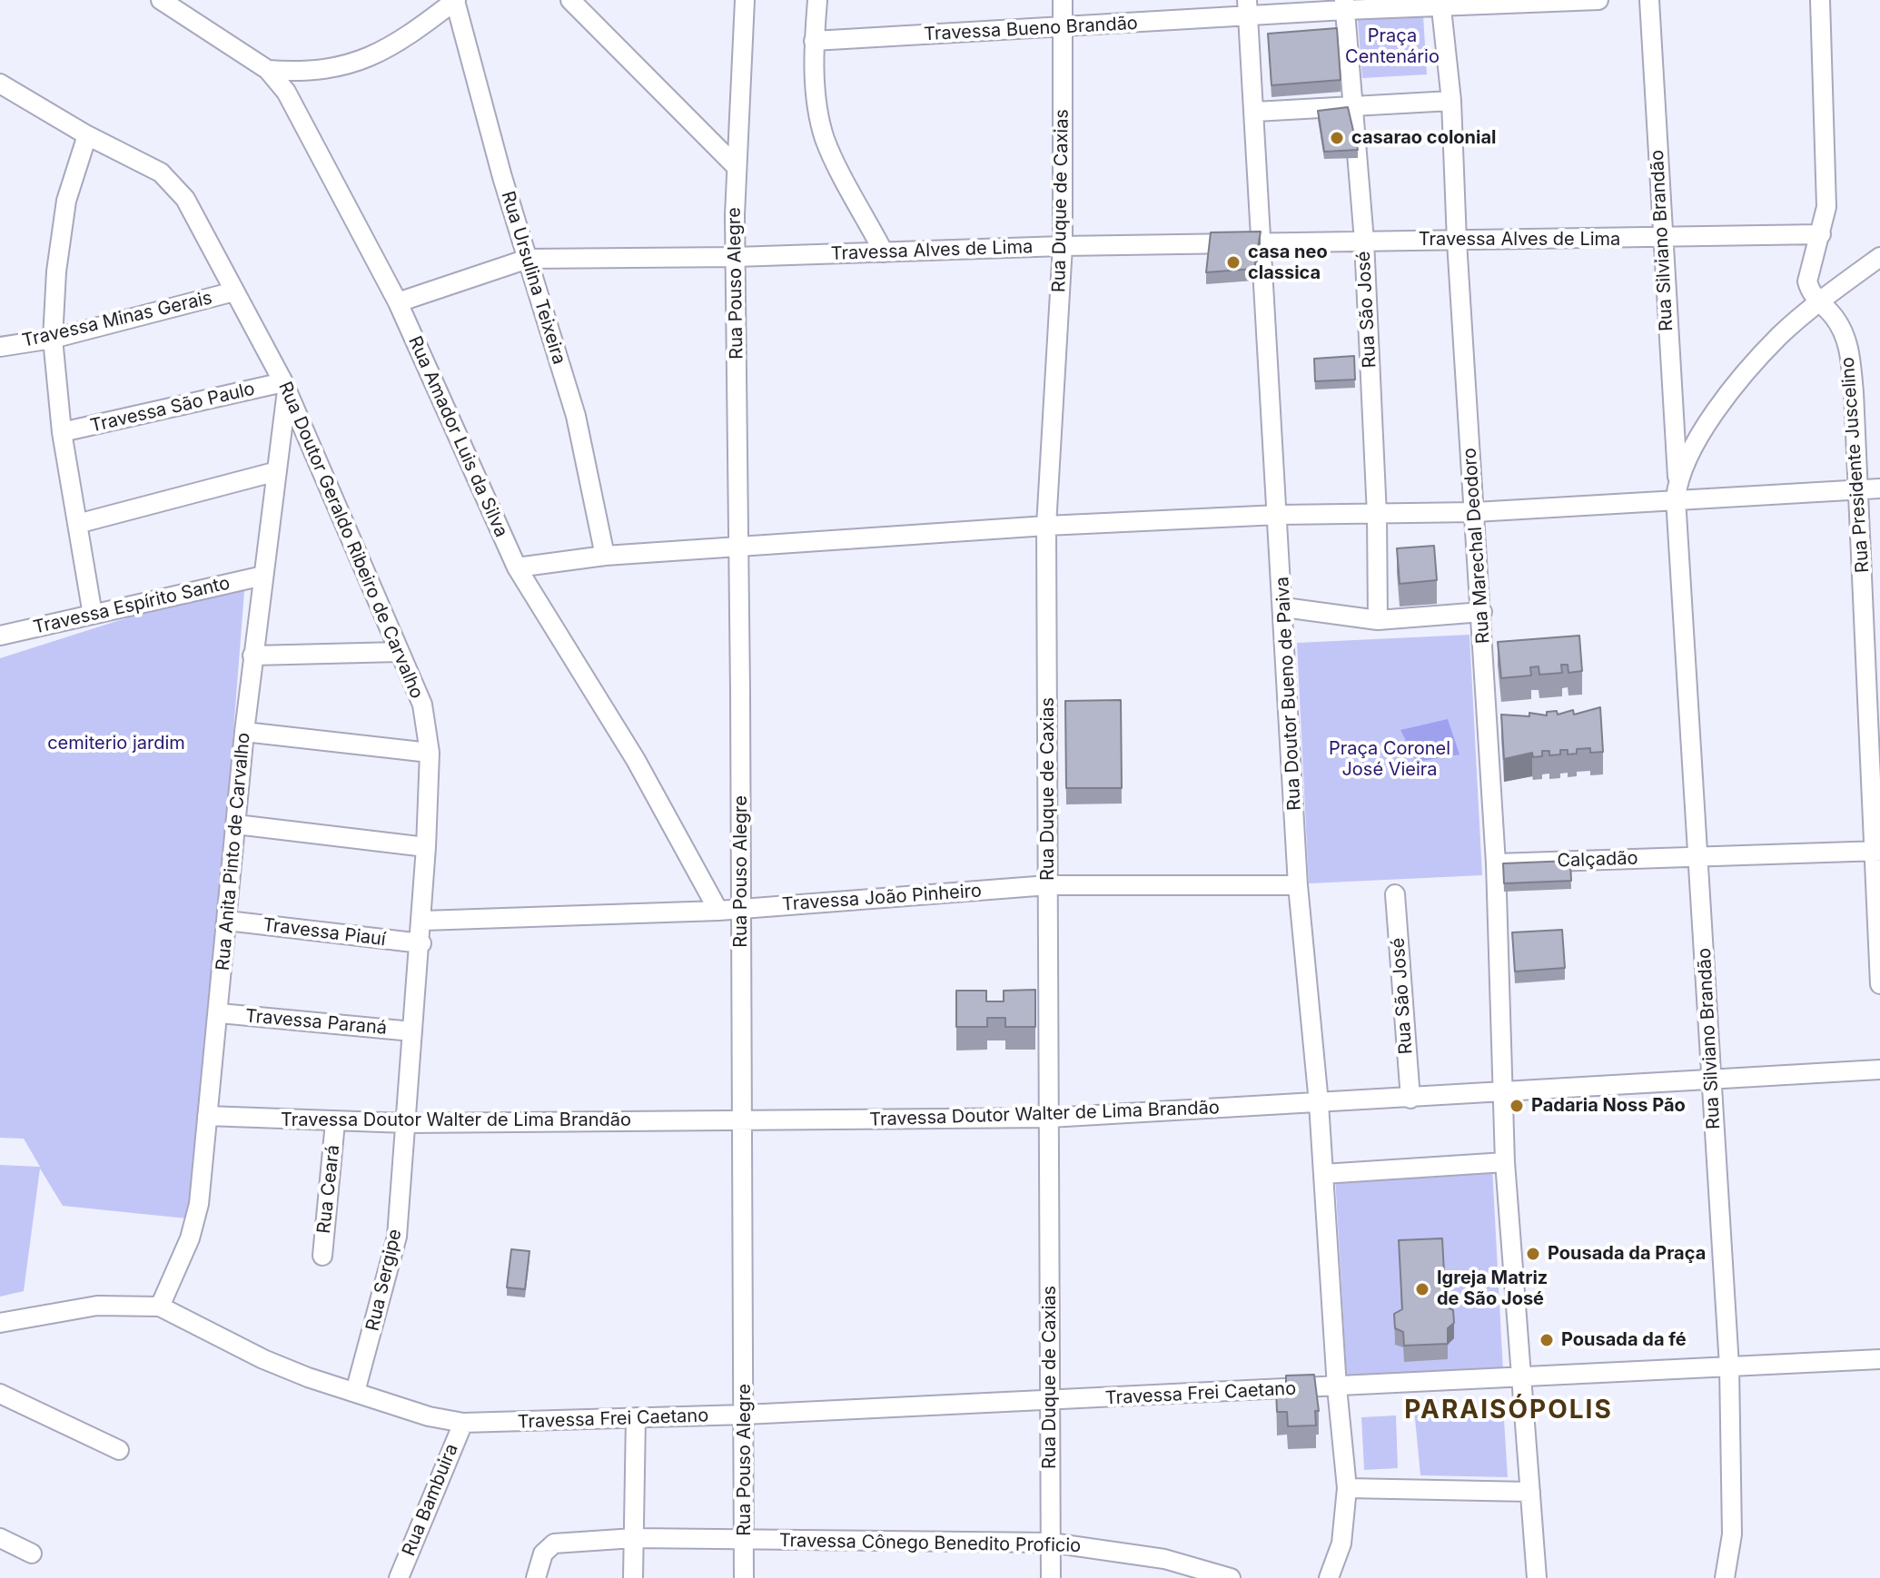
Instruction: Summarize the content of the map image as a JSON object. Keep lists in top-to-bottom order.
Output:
{
  "streets": {
    "street": [
      "Travessa Bueno Brandão",
      "Rua Duque de Caxias",
      "Travessa Alves de Lima",
      "Rua Silviano Brandão",
      "Rua Ursulina Teixeira",
      "Rua Pouso Alegre",
      "Rua São José",
      "Travessa Minas Gerais",
      "Travessa São Paulo",
      "Rua Amador Luis da Silva",
      "Rua Presidente Juscelino",
      "Rua Doutor Geraldo Ribeiro de Carvalho",
      "Rua Marechal Deodoro",
      "Travessa Espírito Santo",
      "Rua Doutor Bueno de Paiva",
      "Rua Anita Pinto de Carvalho",
      "Calçadão",
      "Travessa João Pinheiro",
      "Travessa Piauí",
      "Travessa Paraná",
      "Travessa Doutor Walter de Lima Brandão",
      "Rua Ceará",
      "Rua Sergipe",
      "Travessa Frei Caetano",
      "Rua Bambuira",
      "Travessa Cônego Benedito Proficio"
    ]
  },
  "crossings": [
    ["Travessa Bueno Brandão", "Rua Duque de Caxias"],
    ["Travessa Bueno Brandão", "Rua Doutor Bueno de Paiva"],
    ["Rua Duque de Caxias", "Travessa Alves de Lima"],
    ["Rua Duque de Caxias", "Travessa João Pinheiro"],
    ["Rua Duque de Caxias", "Travessa Doutor Walter de Lima Brandão"],
    ["Rua Duque de Caxias", "Travessa Frei Caetano"],
    ["Rua Duque de Caxias", "Travessa Cônego Benedito Proficio"],
    ["Travessa Alves de Lima", "Rua Silviano Brandão"],
    ["Travessa Alves de Lima", "Rua Ursulina Teixeira"],
    ["Travessa Alves de Lima", "Rua Pouso Alegre"],
    ["Travessa Alves de Lima", "Rua São José"],
    ["Travessa Alves de Lima", "Rua Amador Luis da Silva"],
    ["Travessa Alves de Lima", "Rua Marechal Deodoro"],
    ["Travessa Alves de Lima", "Rua Doutor Bueno de Paiva"],
    ["Rua Silviano Brandão", "Calçadão"],
    ["Rua Silviano Brandão", "Travessa Doutor Walter de Lima Brandão"],
    ["Rua Pouso Alegre", "Travessa João Pinheiro"],
    ["Rua Pouso Alegre", "Travessa Doutor Walter de Lima Brandão"],
    ["Rua Pouso Alegre", "Travessa Frei Caetano"],
    ["Rua Pouso Alegre", "Travessa Cônego Benedito Proficio"],
    ["Rua São José", "Travessa Doutor Walter de Lima Brandão"],
    ["Travessa Minas Gerais", "Rua Doutor Geraldo Ribeiro de Carvalho"],
    ["Travessa São Paulo", "Rua Doutor Geraldo Ribeiro de Carvalho"],
    ["Travessa São Paulo", "Rua Anita Pinto de Carvalho"],
    ["Rua Amador Luis da Silva", "Travessa João Pinheiro"],
    ["Rua Presidente Juscelino", "Calçadão"],
    ["Rua Doutor Geraldo Ribeiro de Carvalho", "Rua Anita Pinto de Carvalho"],
    ["Rua Doutor Geraldo Ribeiro de Carvalho", "Travessa João Pinheiro"],
    ["Rua Doutor Geraldo Ribeiro de Carvalho", "Travessa Piauí"],
    ["Rua Doutor Geraldo Ribeiro de Carvalho", "Travessa Paraná"],
    ["Rua Doutor Geraldo Ribeiro de Carvalho", "Travessa Doutor Walter de Lima Brandão"],
    ["Rua Doutor Geraldo Ribeiro de Carvalho", "Rua Sergipe"],
    ["Rua Marechal Deodoro", "Calçadão"],
    ["Rua Marechal Deodoro", "Travessa Doutor Walter de Lima Brandão"],
    ["Rua Marechal Deodoro", "Travessa Frei Caetano"],
    ["Travessa Espírito Santo", "Rua Anita Pinto de Carvalho"],
    ["Rua Doutor Bueno de Paiva", "Travessa João Pinheiro"],
    ["Rua Doutor Bueno de Paiva", "Travessa Doutor Walter de Lima Brandão"],
    ["Rua Doutor Bueno de Paiva", "Travessa Frei Caetano"],
    ["Rua Anita Pinto de Carvalho", "Travessa Piauí"],
    ["Rua Anita Pinto de Carvalho", "Travessa Paraná"],
    ["Rua Anita Pinto de Carvalho", "Travessa Doutor Walter de Lima Brandão"],
    ["Rua Anita Pinto de Carvalho", "Travessa Frei Caetano"],
    ["Travessa Doutor Walter de Lima Brandão", "Rua Ceará"],
    ["Travessa Doutor Walter de Lima Brandão", "Rua Sergipe"],
    ["Rua Sergipe", "Travessa Frei Caetano"],
    ["Travessa Frei Caetano", "Rua Bambuira"]
  ],
  "districts": ["PARAISÓPOLIS"],
  "parks": ["Praça Centenário", "cemiterio jardim", "Praça Coronel José Vieira"],
  "places": [
    "casarao colonial",
    "casa neo classica",
    "Padaria Noss Pão",
    "Pousada da Praça",
    "Igreja Matriz de São José",
    "Pousada da fé"
  ]
}
